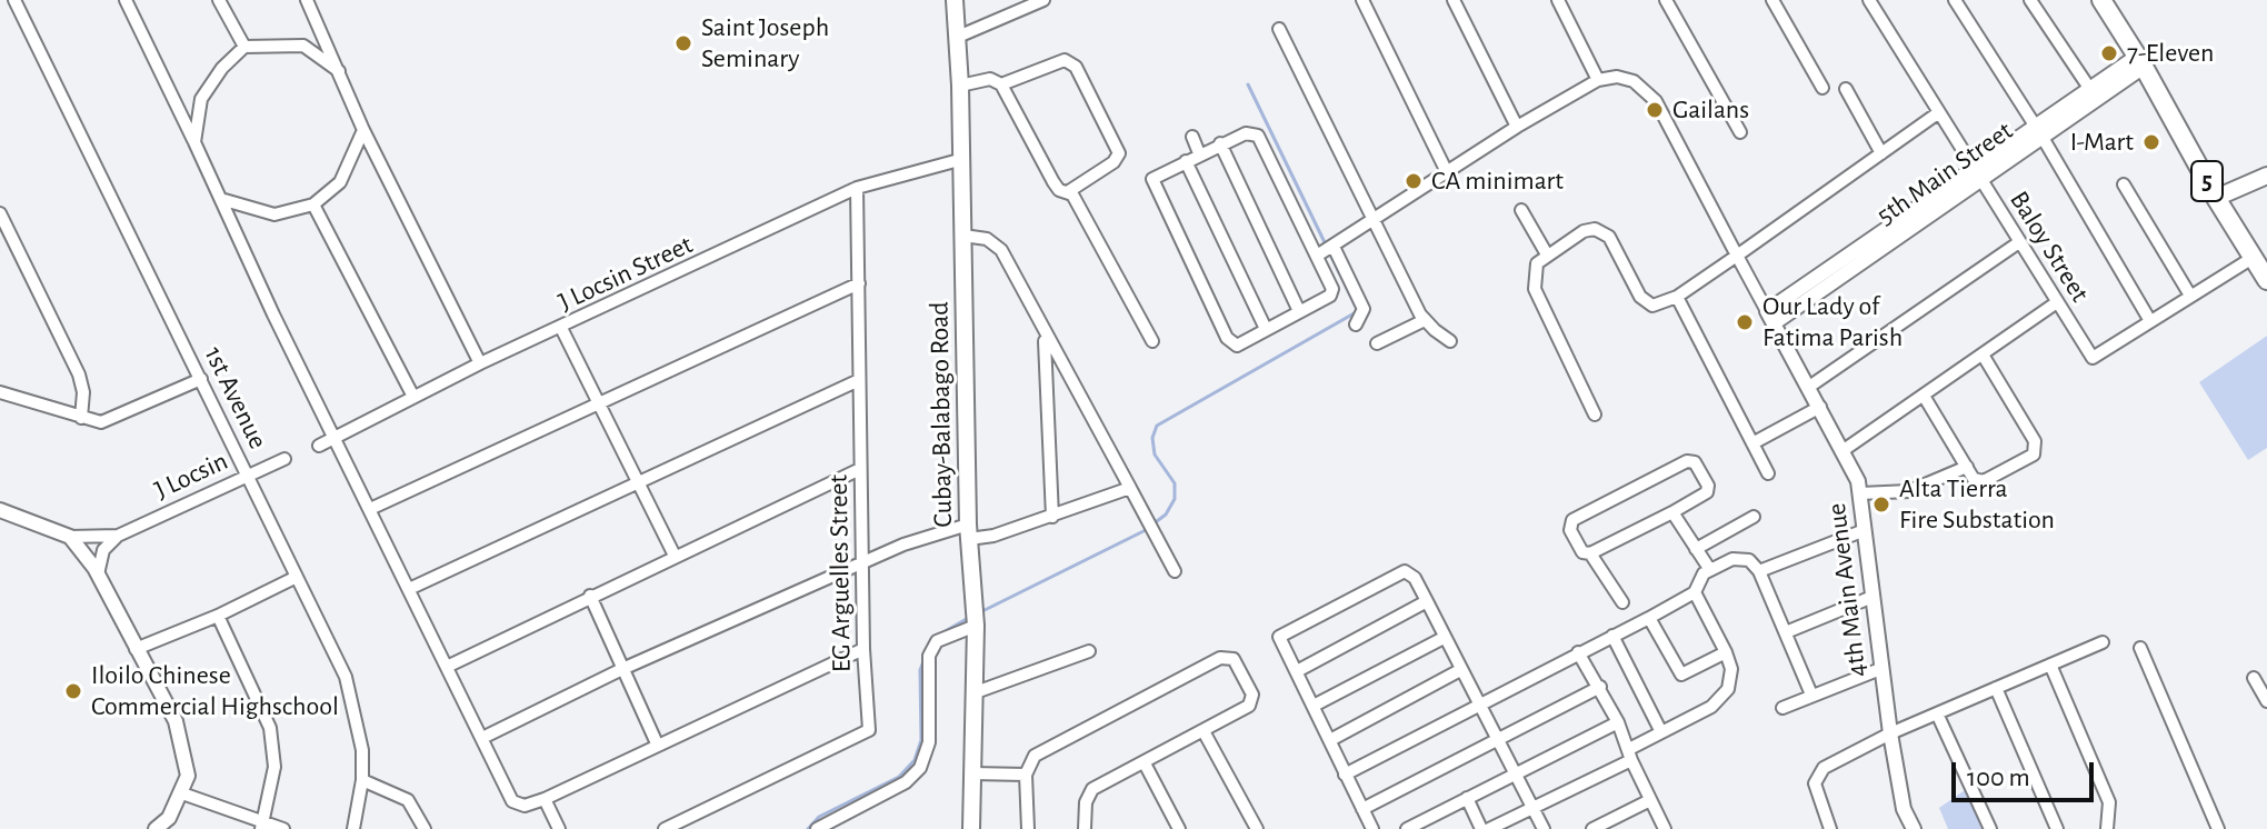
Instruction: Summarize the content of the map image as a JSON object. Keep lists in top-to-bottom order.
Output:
{
  "streets": {
    "main road": ["5", "Cubay-Balabago Road"],
    "street": [
      "5th Main Street",
      "Baloy Street",
      "J Locsin Street",
      "1st Avenue",
      "J Locsin",
      "EG Arguelles Street",
      "4th Main Avenue"
    ]
  },
  "crossings": [
    ["5th Main Street", "5"],
    ["5th Main Street", "Baloy Street"],
    ["5th Main Street", "4th Main Avenue"],
    ["5", "Baloy Street"],
    ["J Locsin Street", "Cubay-Balabago Road"],
    ["J Locsin Street", "EG Arguelles Street"],
    ["1st Avenue", "J Locsin"]
  ],
  "places": [
    "Saint Joseph Seminary",
    "7-Eleven",
    "Gailans",
    "I-Mart",
    "CA minimart",
    "Our Lady of Fatima Parish",
    "Alta Tierra Fire Substation",
    "Iloilo Chinese Commercial Highschool"
  ],
  "scale_bar": "100 m"
}
